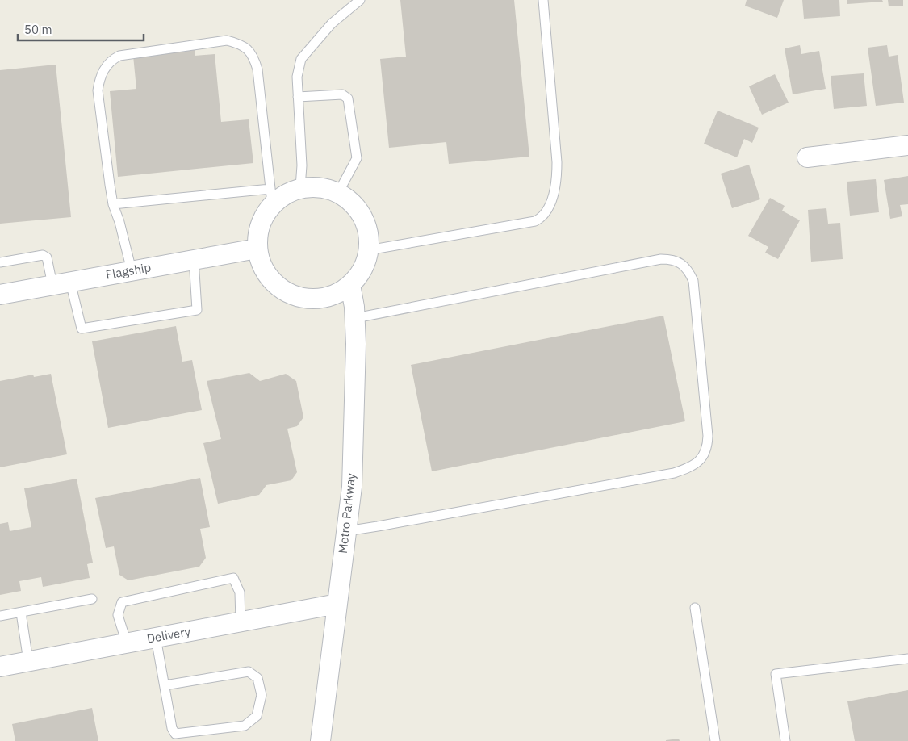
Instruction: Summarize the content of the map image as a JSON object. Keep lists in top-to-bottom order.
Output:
{
  "streets": {
    "street": ["Flagship", "Metro Parkway", "Delivery"]
  },
  "crossings": [
    ["Flagship", "Metro Parkway"],
    ["Metro Parkway", "Delivery"]
  ],
  "scale_bar": "50 m"
}
